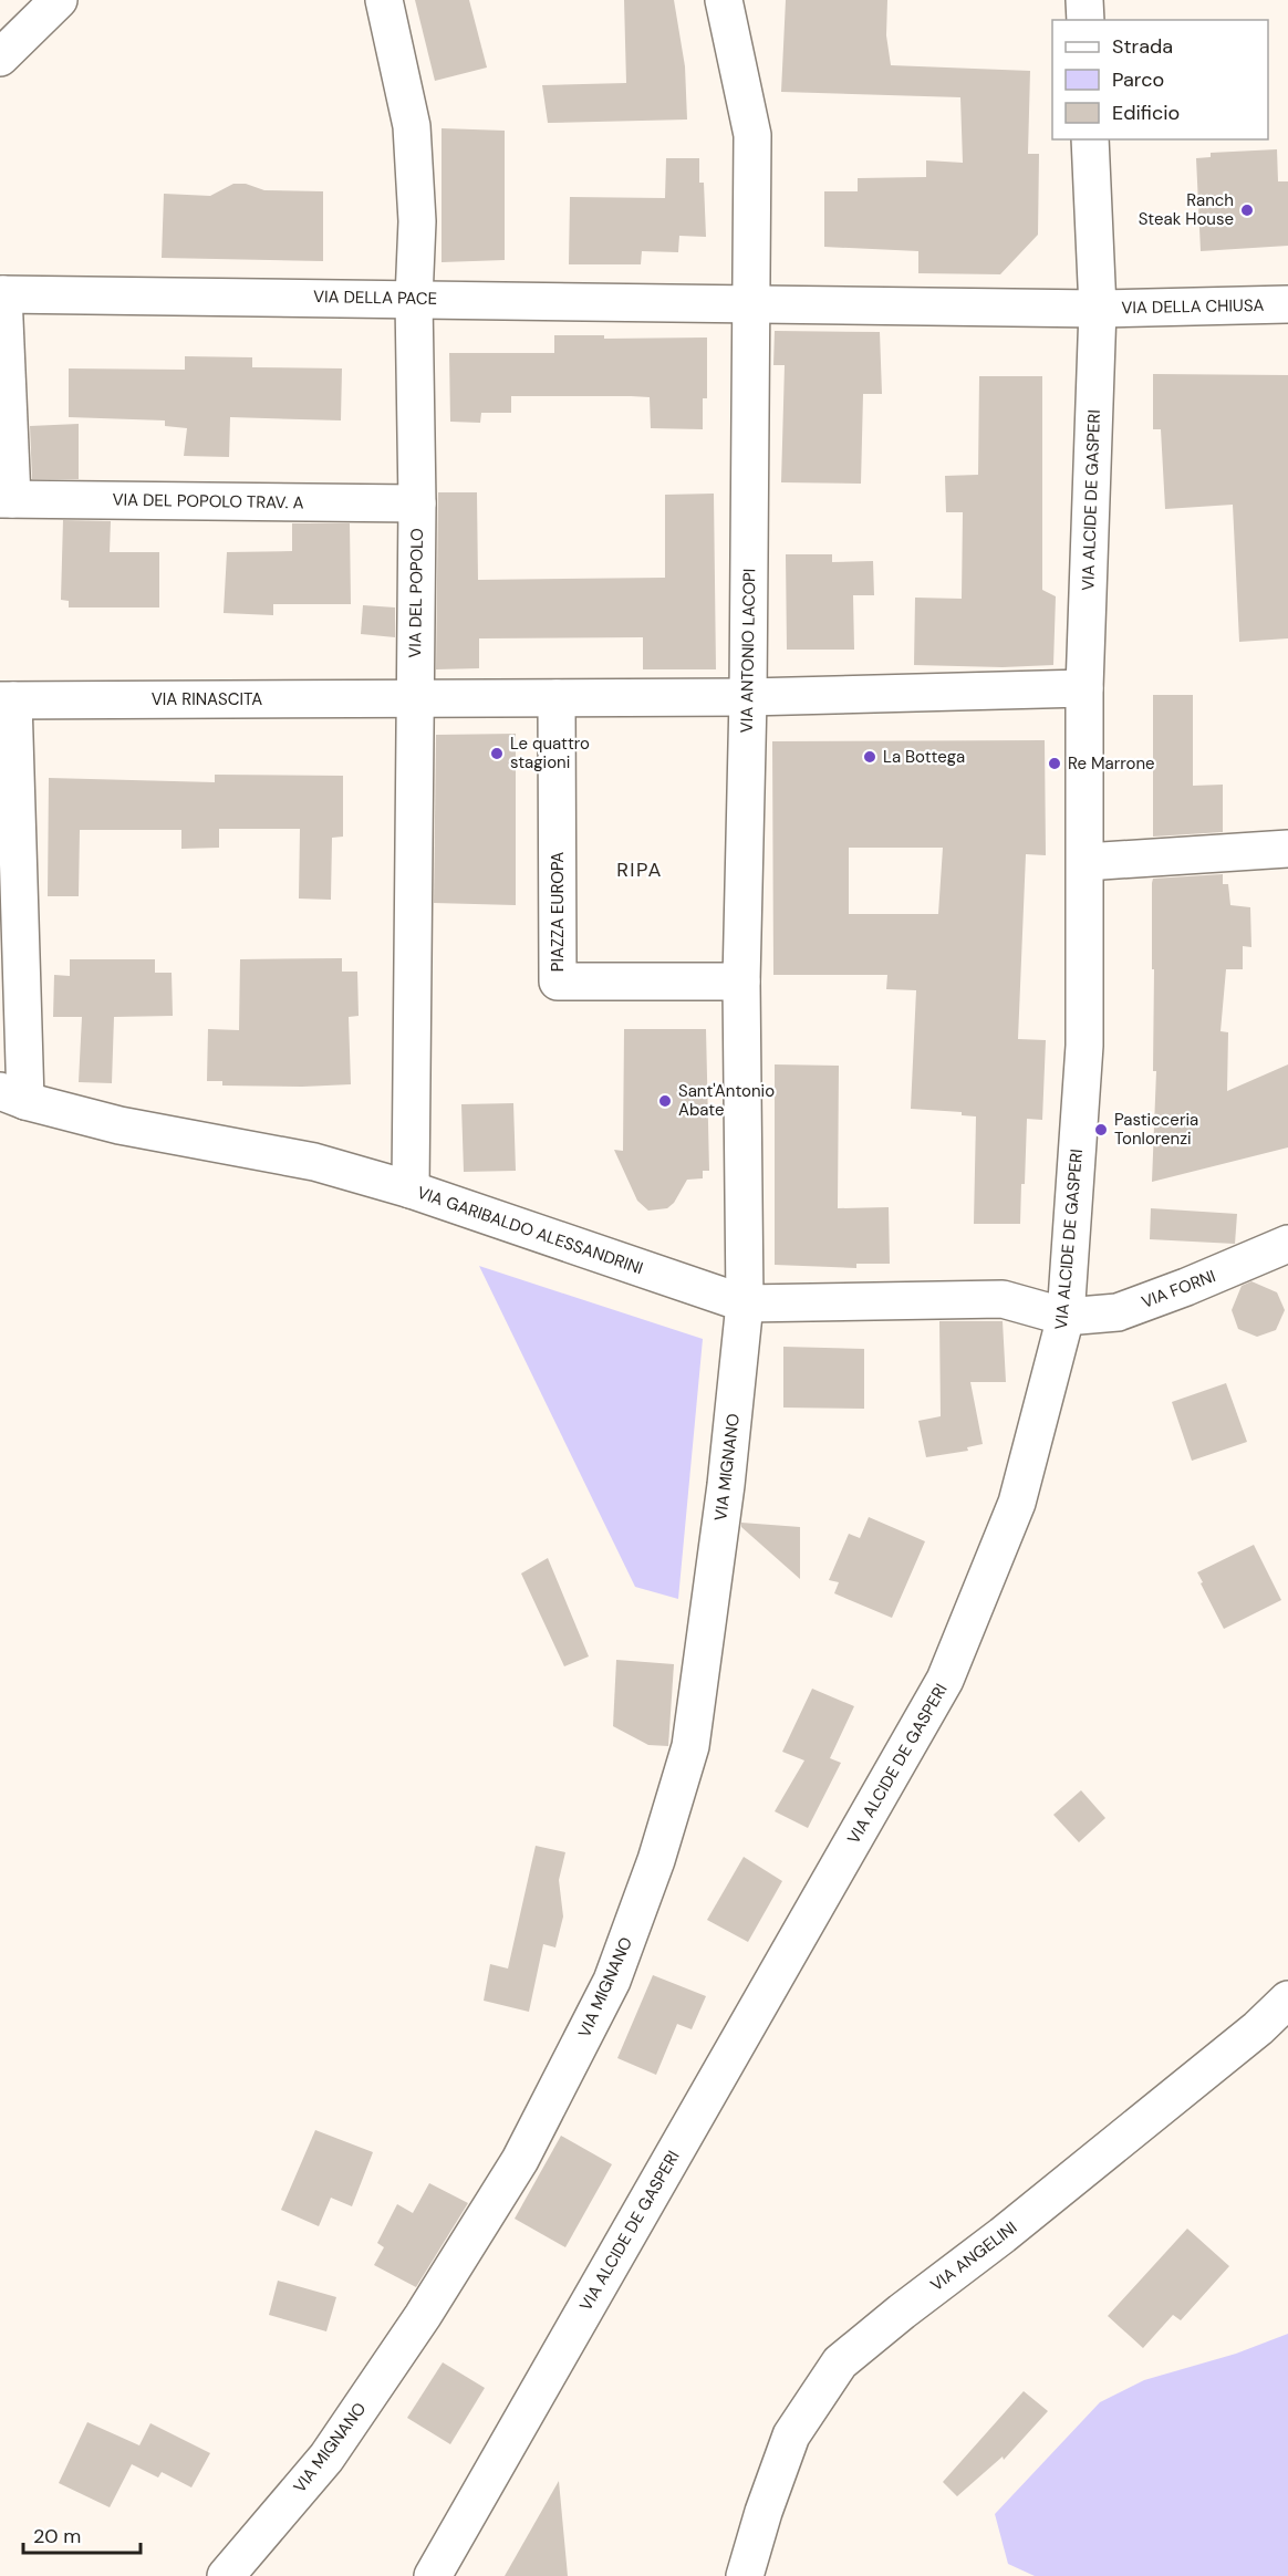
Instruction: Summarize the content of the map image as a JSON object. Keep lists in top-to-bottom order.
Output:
{
  "streets": {
    "street": [
      "VIA DELLA PACE",
      "VIA DELLA CHIUSA",
      "VIA ALCIDE DE GASPERI",
      "VIA DEL POPOLO TRAV. A",
      "VIA DEL POPOLO",
      "VIA ANTONIO LACOPI",
      "VIA RINASCITA",
      "PIAZZA EUROPA",
      "VIA GARIBALDO ALESSANDRINI",
      "VIA FORNI",
      "VIA MIGNANO",
      "VIA ANGELINI"
    ]
  },
  "crossings": [
    ["VIA DELLA PACE", "VIA DELLA CHIUSA"],
    ["VIA DELLA PACE", "VIA ALCIDE DE GASPERI"],
    ["VIA DELLA PACE", "VIA DEL POPOLO"],
    ["VIA DELLA PACE", "VIA ANTONIO LACOPI"],
    ["VIA DELLA CHIUSA", "VIA ALCIDE DE GASPERI"],
    ["VIA ALCIDE DE GASPERI", "VIA RINASCITA"],
    ["VIA ALCIDE DE GASPERI", "VIA GARIBALDO ALESSANDRINI"],
    ["VIA ALCIDE DE GASPERI", "VIA FORNI"],
    ["VIA DEL POPOLO TRAV. A", "VIA DEL POPOLO"],
    ["VIA DEL POPOLO", "VIA RINASCITA"],
    ["VIA DEL POPOLO", "VIA GARIBALDO ALESSANDRINI"],
    ["VIA ANTONIO LACOPI", "VIA RINASCITA"],
    ["VIA ANTONIO LACOPI", "PIAZZA EUROPA"],
    ["VIA ANTONIO LACOPI", "VIA GARIBALDO ALESSANDRINI"],
    ["VIA ANTONIO LACOPI", "VIA MIGNANO"],
    ["VIA RINASCITA", "PIAZZA EUROPA"],
    ["VIA GARIBALDO ALESSANDRINI", "VIA FORNI"],
    ["VIA GARIBALDO ALESSANDRINI", "VIA MIGNANO"]
  ],
  "districts": ["RIPA"],
  "places": [
    "Ranch Steak House",
    "Le quattro stagioni",
    "La Bottega",
    "Re Marrone",
    "Sant'Antonio Abate",
    "Pasticceria Tonlorenzi"
  ],
  "legend": ["Strada", "Parco", "Edificio"],
  "scale_bar": "20 m"
}
